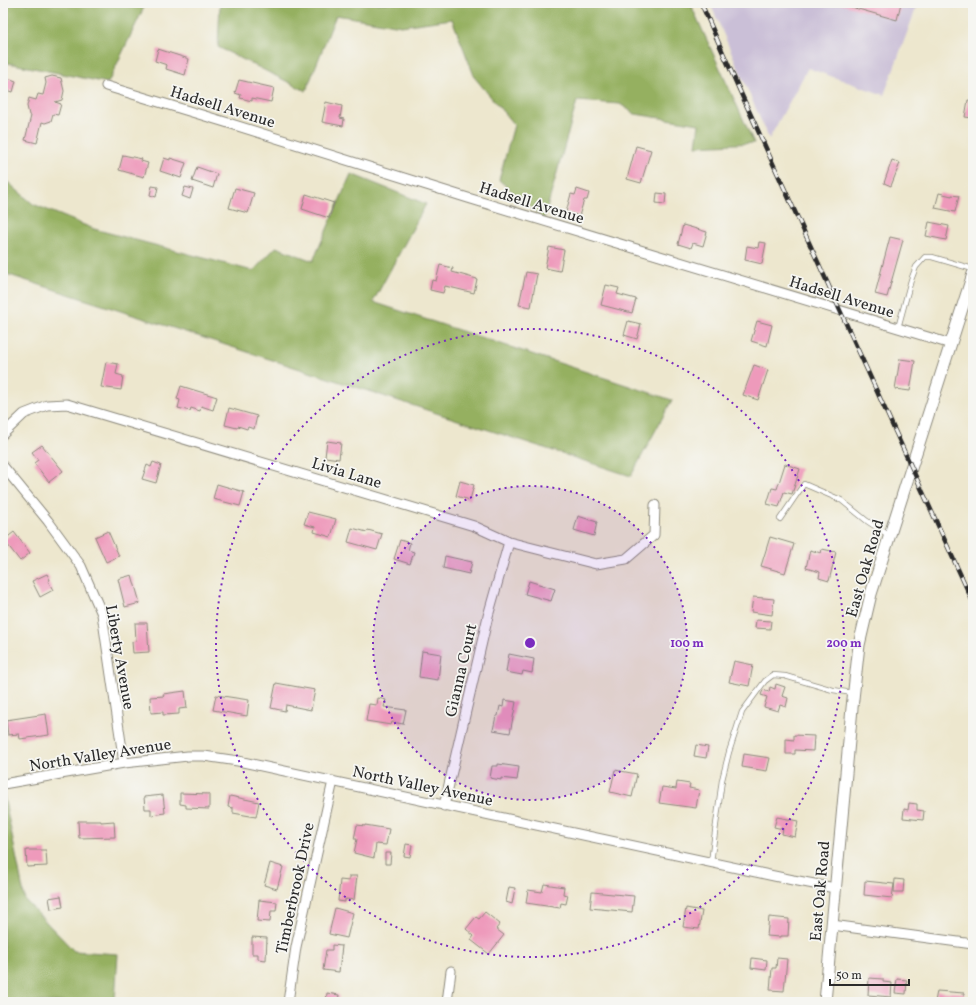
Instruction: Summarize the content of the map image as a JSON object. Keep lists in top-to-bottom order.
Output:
{
  "streets": {
    "street": [
      "Hadsell Avenue",
      "Livia Lane",
      "East Oak Road",
      "Liberty Avenue",
      "Gianna Court",
      "North Valley Avenue",
      "Timberbrook Drive"
    ]
  },
  "crossings": [
    ["Hadsell Avenue", "East Oak Road"],
    ["Livia Lane", "Gianna Court"],
    ["East Oak Road", "North Valley Avenue"],
    ["Liberty Avenue", "North Valley Avenue"],
    ["Gianna Court", "North Valley Avenue"],
    ["North Valley Avenue", "Timberbrook Drive"]
  ],
  "scale_bar": "50 m",
  "rings": ["100 m", "200 m"]
}
